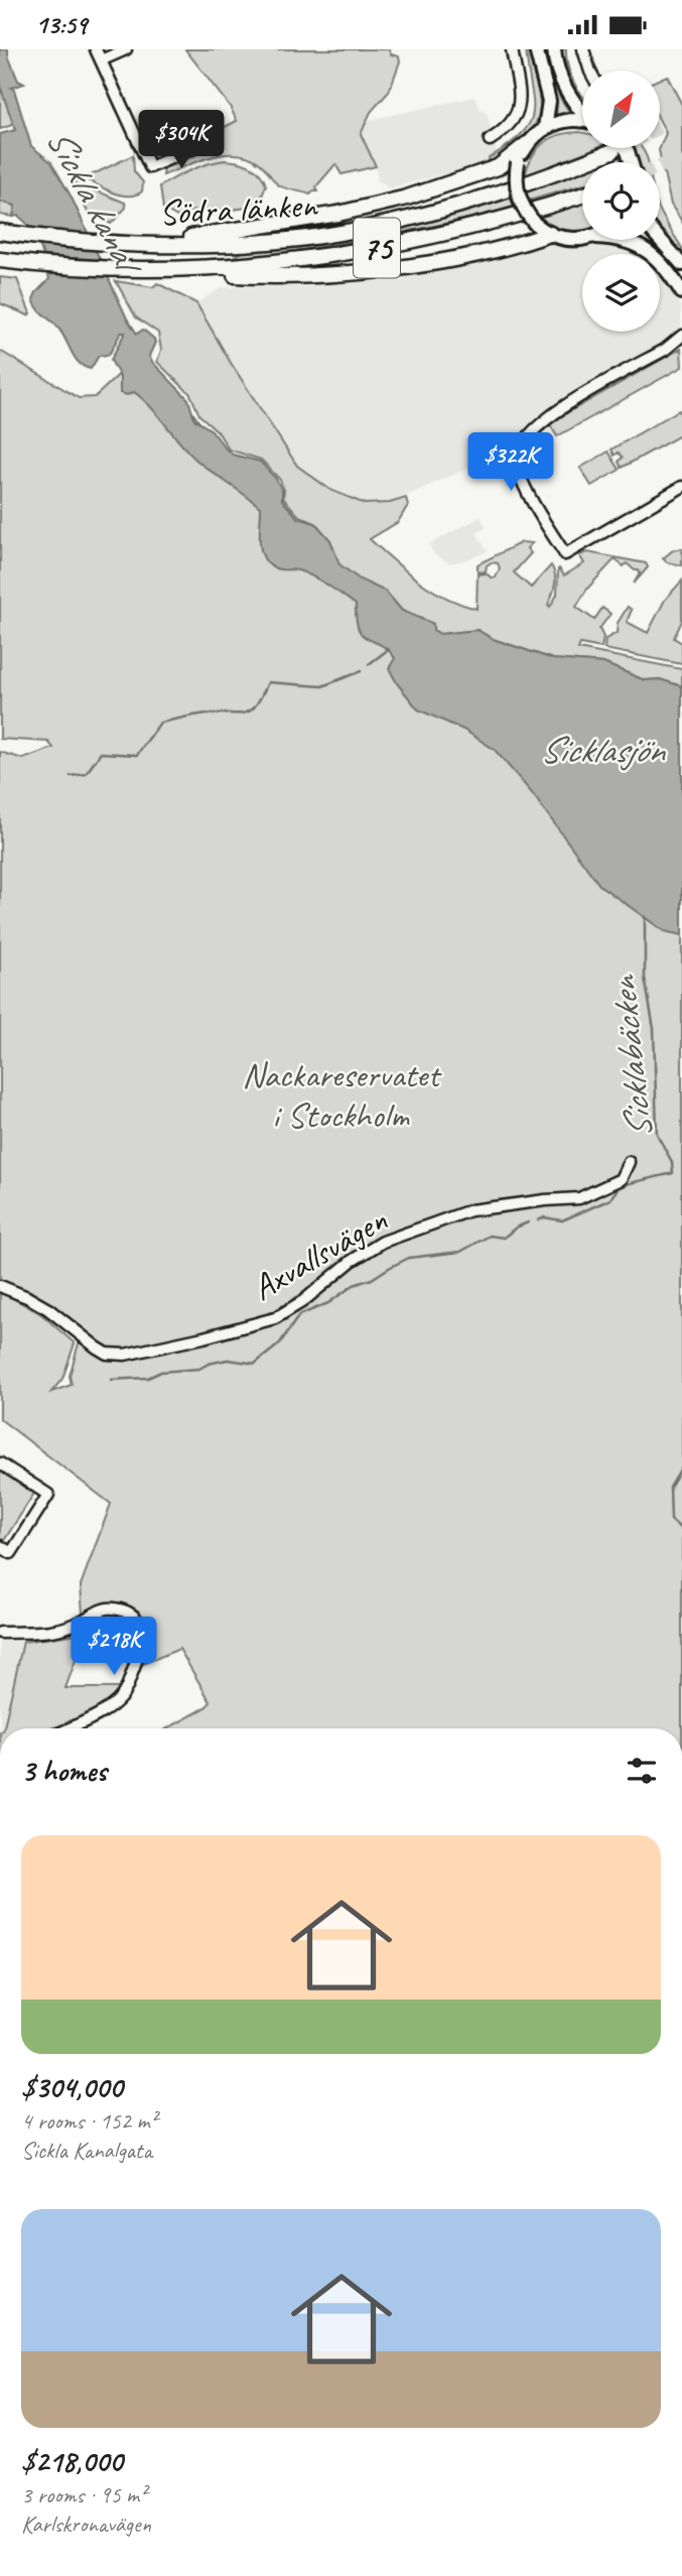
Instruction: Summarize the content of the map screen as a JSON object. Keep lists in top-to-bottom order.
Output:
{
  "streets": {
    "highway": ["Södra länken", "75"],
    "street": ["Axvallsvägen"]
  },
  "crossings": [
    ["Södra länken", "75"]
  ],
  "water": ["Sickla kanal", "Sicklasjön", "Sicklabäcken"],
  "parks": ["Nackareservatet i Stockholm"],
  "north": "top right",
  "page": {
    "status": "13:59",
    "price": ["$304K", "$322K", "$218K"],
    "heading": "3 homes",
    "list": [
      {
        "name": "$304,000",
        "note": "4 rooms · 152 m² · Sickla Kanalgata"
      },
      {
        "name": "$218,000",
        "note": "3 rooms · 95 m² · Karlskronavägen"
      }
    ]
  }
}
